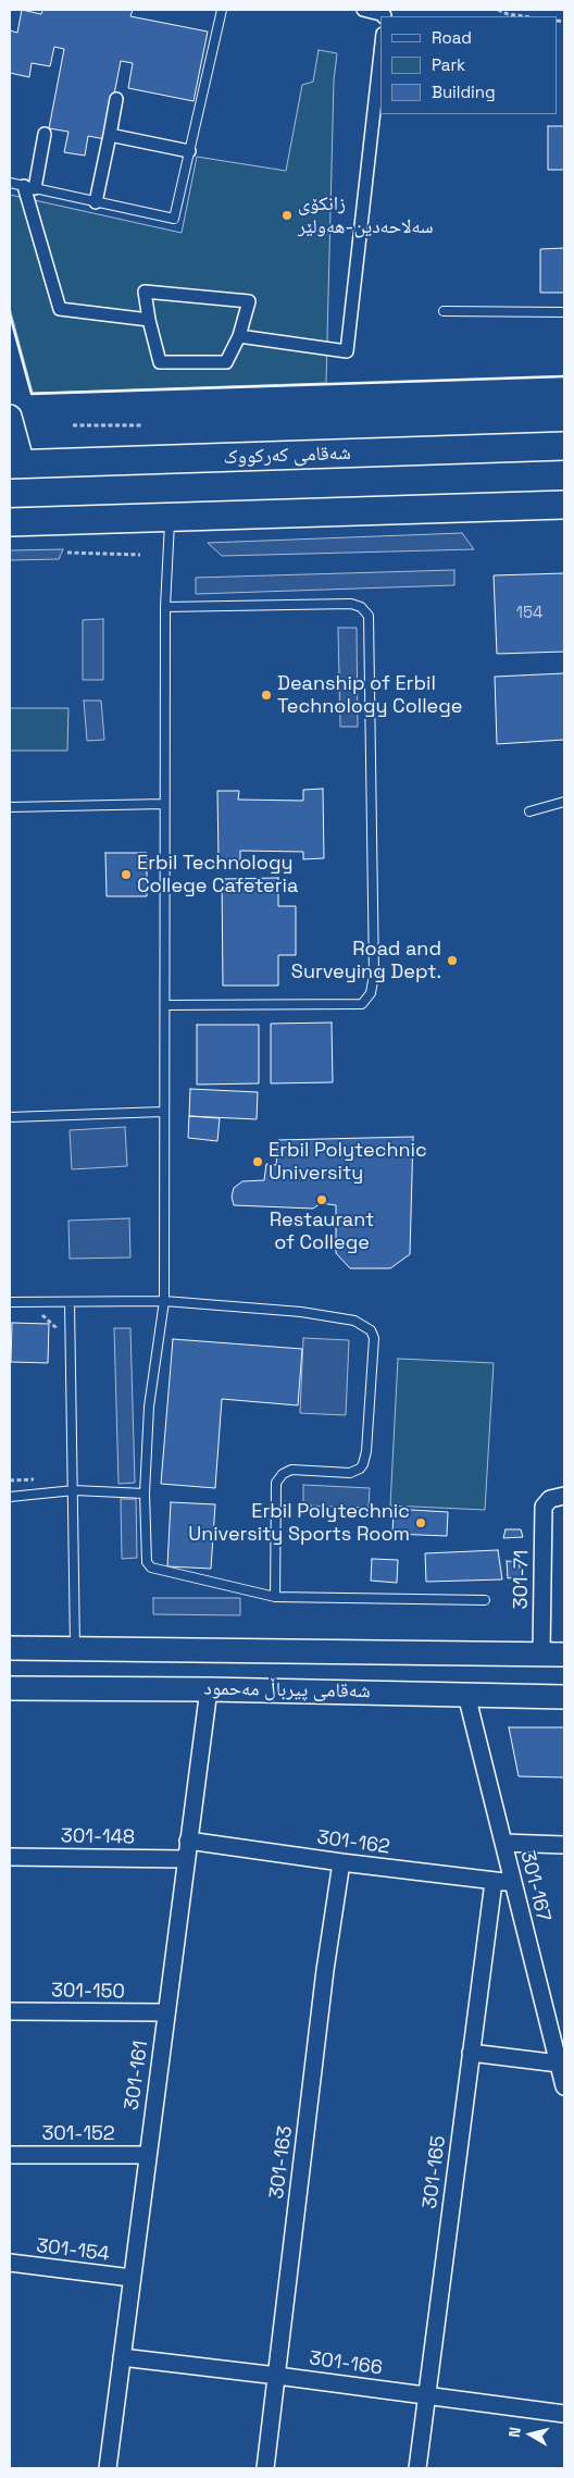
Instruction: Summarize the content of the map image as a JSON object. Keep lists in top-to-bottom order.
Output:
{
  "streets": {
    "highway": ["شەقامی کەرکووک"],
    "main road": ["شەقامی پیرباڵ مەحمود"],
    "street": [
      "301-71",
      "301-148",
      "301-162",
      "301-167",
      "301-150",
      "301-161",
      "301-152",
      "301-163",
      "301-165",
      "301-154",
      "301-166"
    ]
  },
  "crossings": [
    ["301-71", "شەقامی پیرباڵ مەحمود"],
    ["شەقامی پیرباڵ مەحمود", "301-167"],
    ["شەقامی پیرباڵ مەحمود", "301-161"],
    ["301-148", "301-161"],
    ["301-162", "301-167"],
    ["301-162", "301-161"],
    ["301-162", "301-163"],
    ["301-162", "301-165"],
    ["301-150", "301-161"],
    ["301-161", "301-152"],
    ["301-161", "301-154"],
    ["301-161", "301-166"],
    ["301-163", "301-166"],
    ["301-165", "301-166"]
  ],
  "places": [
    "زانکۆی سەلاحەدین-هەولێر",
    "Deanship of Erbil Technology College",
    "Erbil Technology College Cafeteria",
    "Road and Surveying Dept.",
    "Erbil Polytechnic University",
    "Restaurant of College",
    "Erbil Polytechnic University Sports Room"
  ],
  "house_numbers": ["154"],
  "legend": ["Road", "Park", "Building"],
  "north": "left"
}
